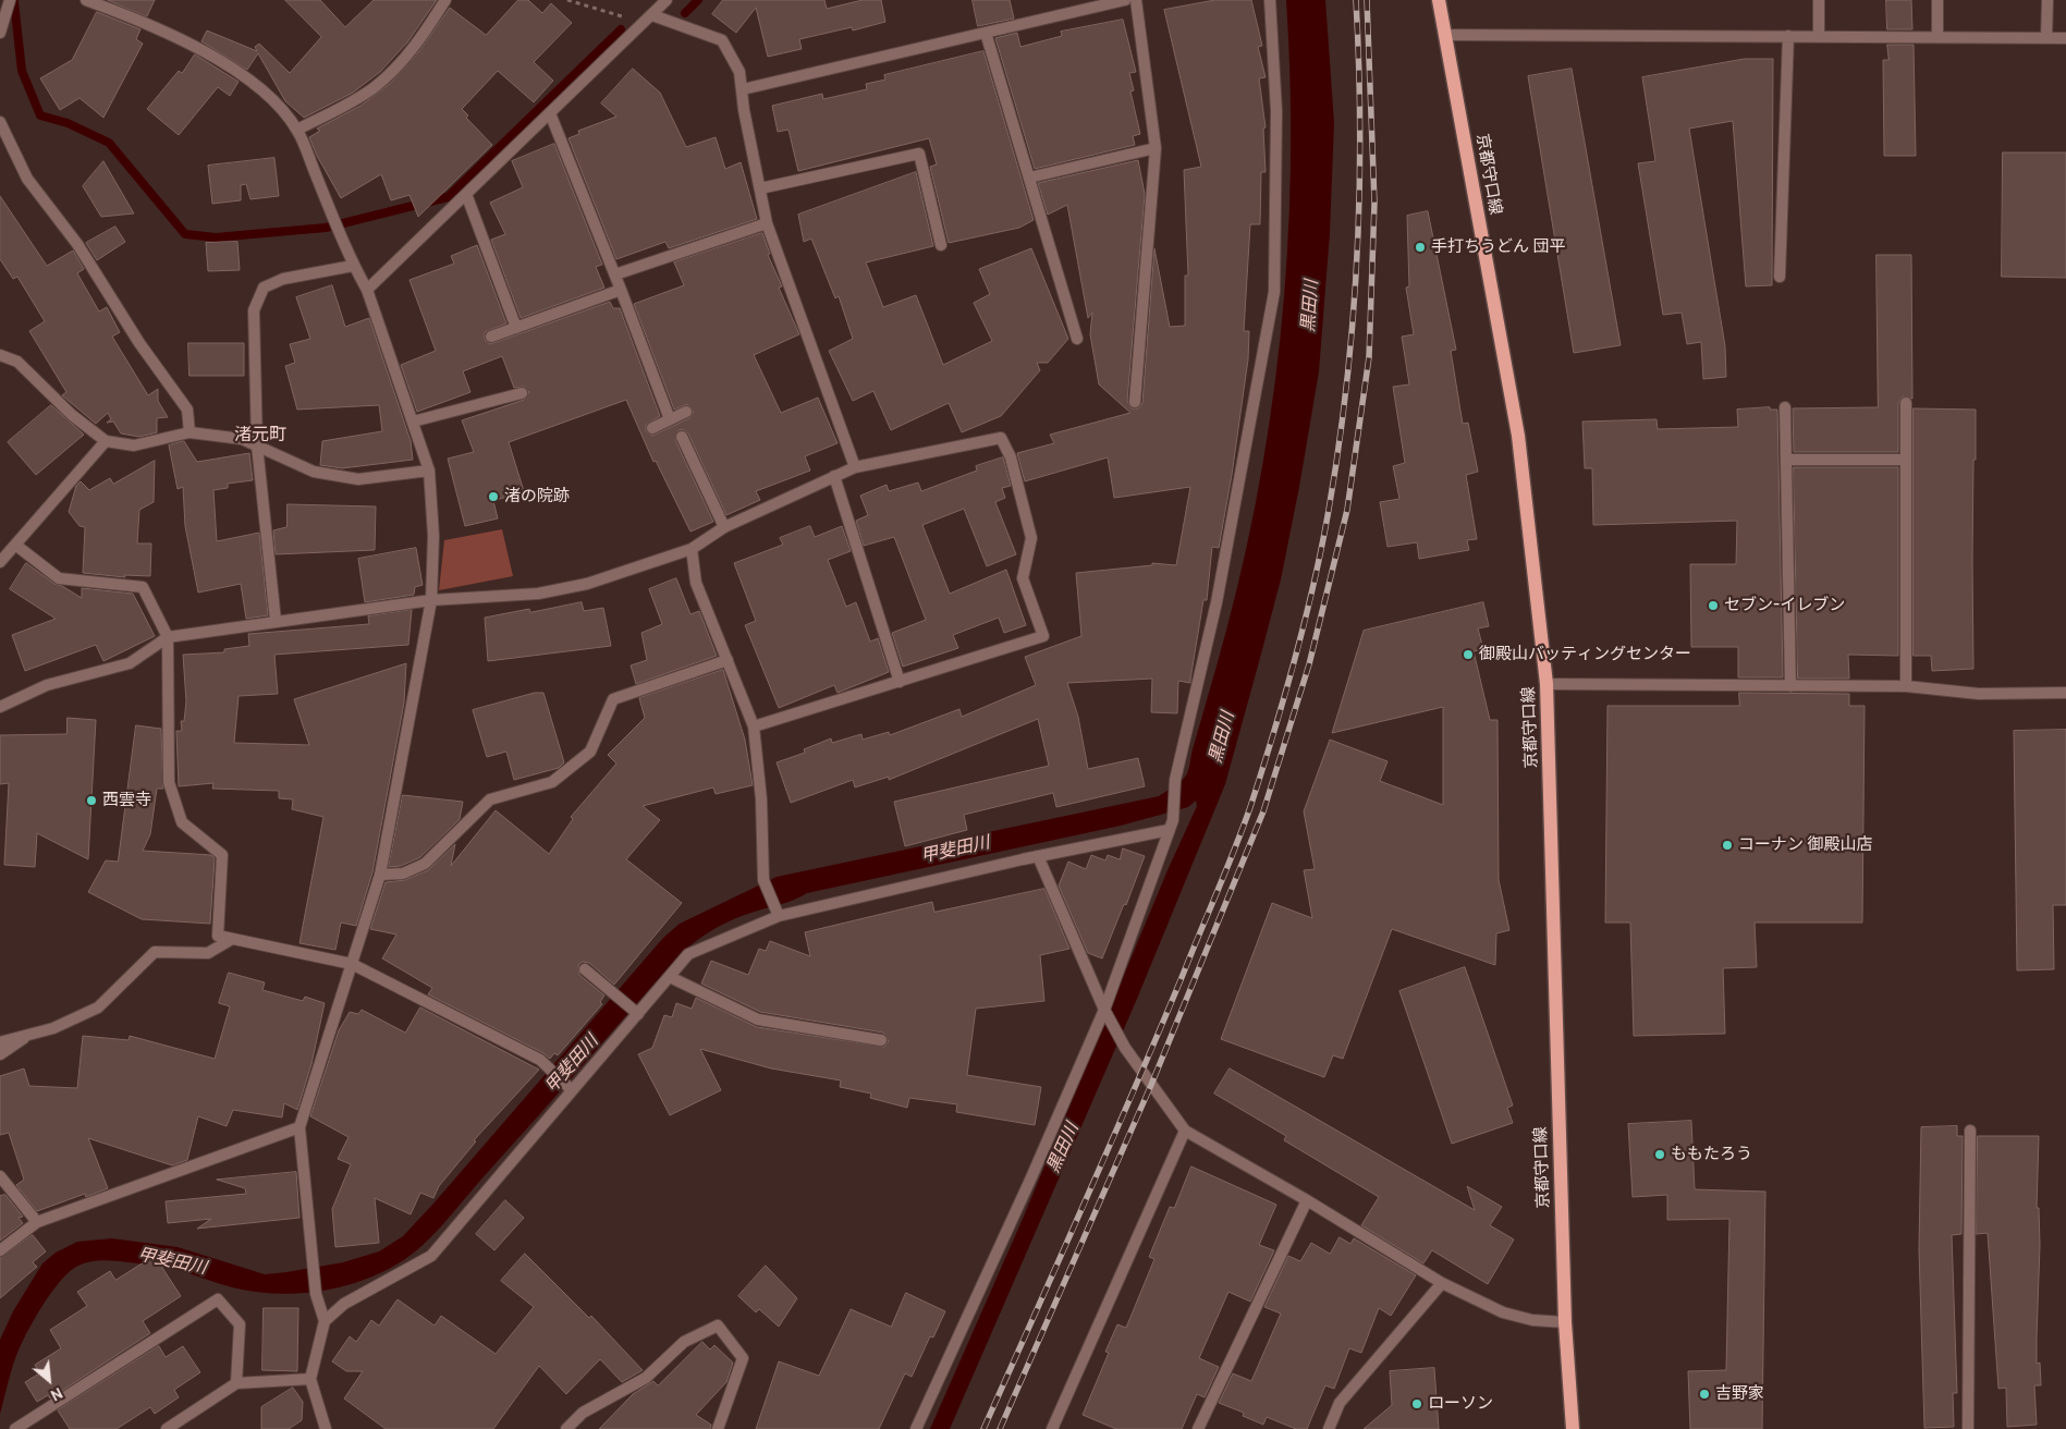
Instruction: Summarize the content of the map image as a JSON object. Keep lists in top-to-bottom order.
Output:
{
  "streets": {
    "main road": ["京都守口線"]
  },
  "districts": ["渚元町"],
  "water": ["黒田川", "甲斐田川"],
  "places": [
    "手打ちうどん 団平",
    "渚の院跡",
    "セブン-イレブン",
    "御殿山バッティングセンター",
    "西雲寺",
    "コーナン 御殿山店",
    "ももたろう",
    "吉野家",
    "ローソン"
  ],
  "north": "bottom right"
}
